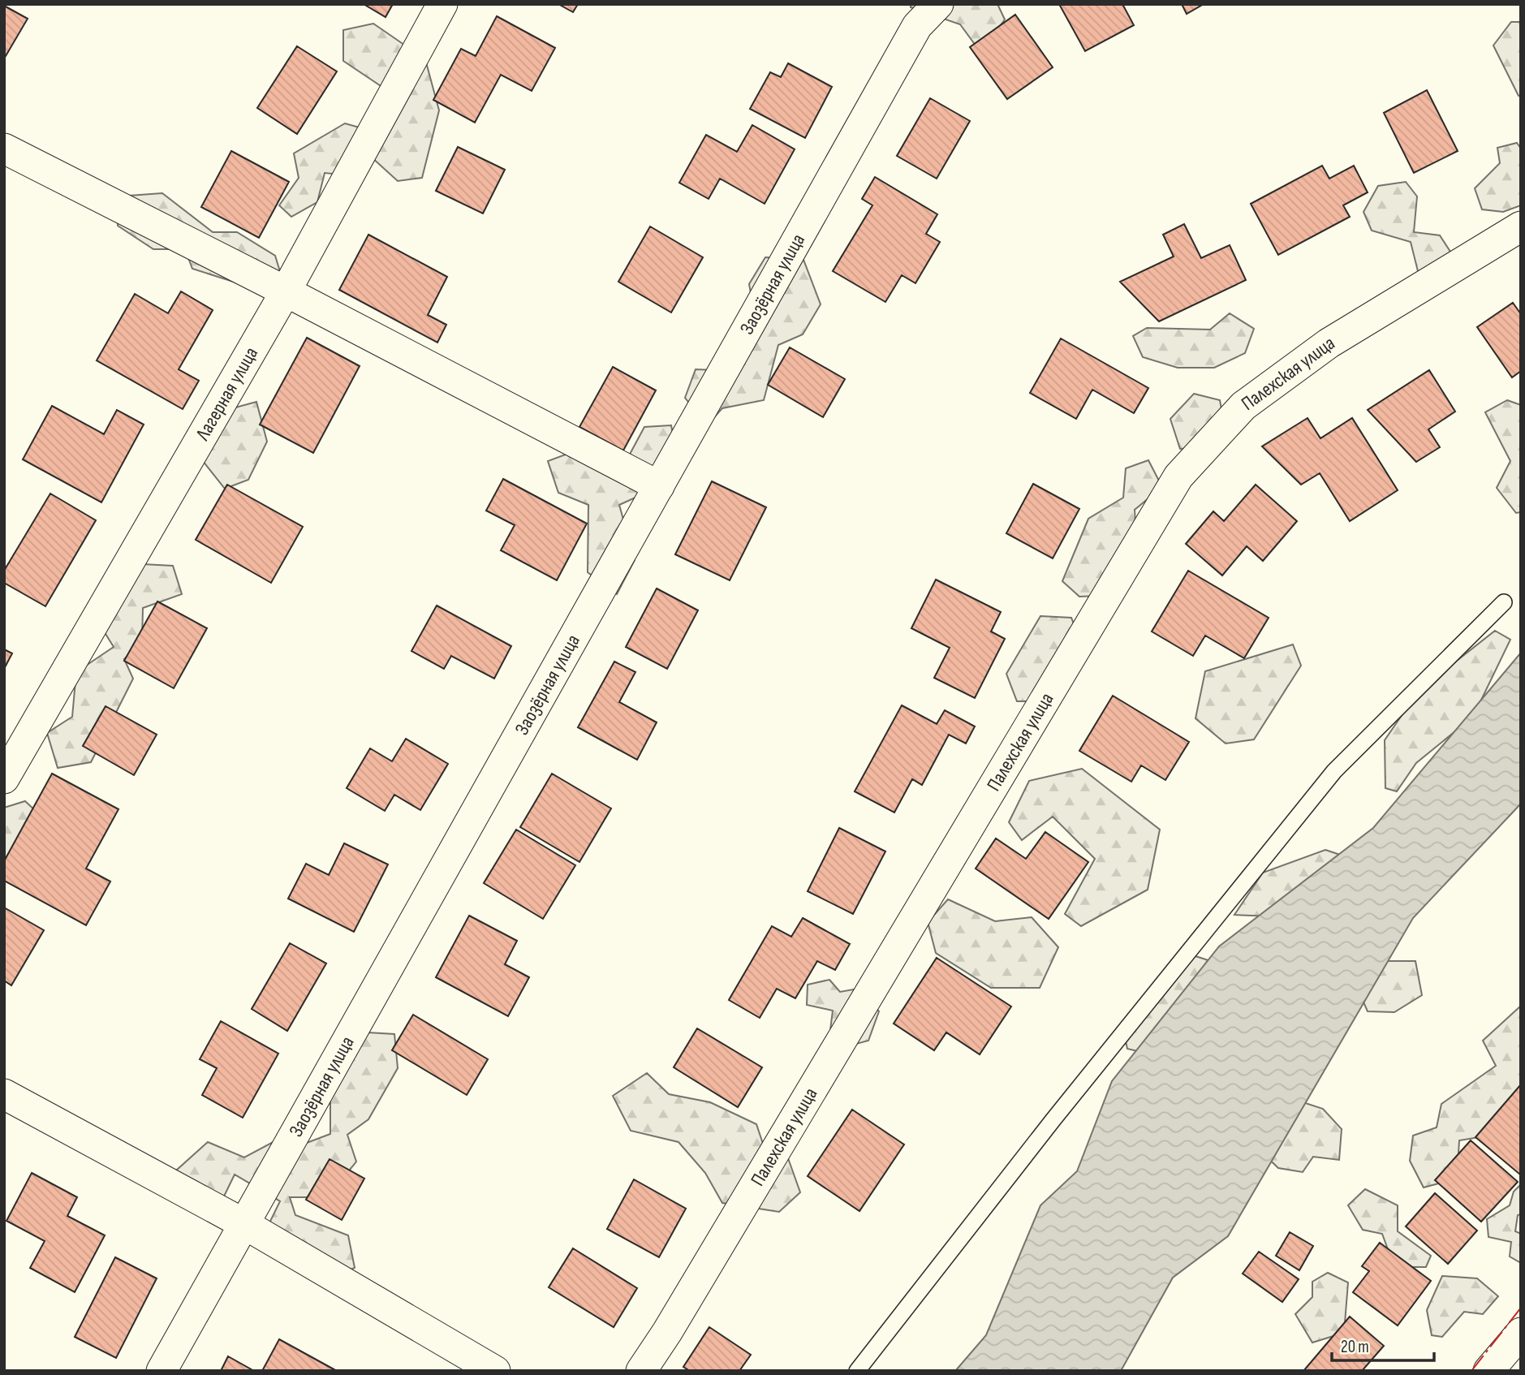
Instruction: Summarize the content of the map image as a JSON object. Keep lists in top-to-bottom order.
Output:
{
  "streets": {
    "street": ["Заозёрная улица", "Палехская улица", "Лагерная улица"]
  },
  "scale_bar": "20 m"
}
